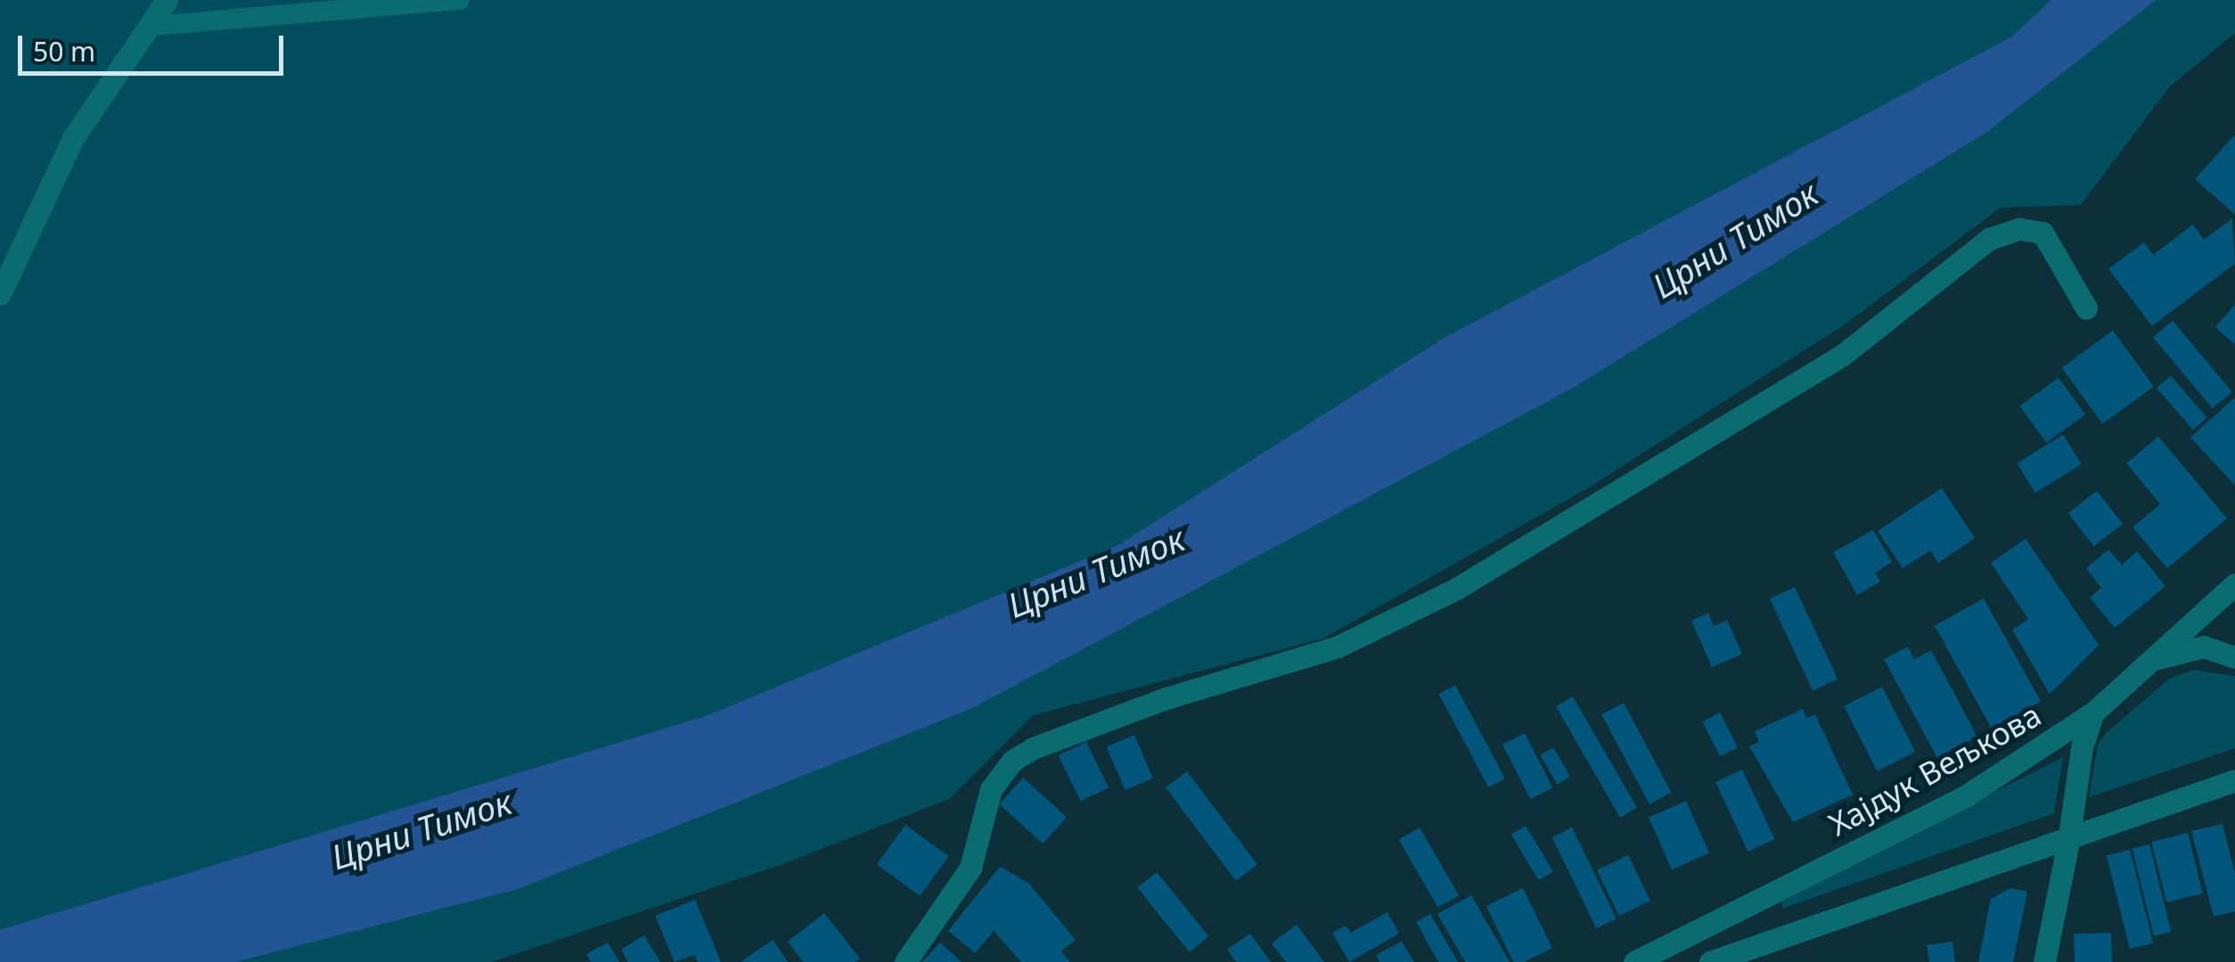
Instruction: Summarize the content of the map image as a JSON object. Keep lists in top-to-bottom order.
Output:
{
  "streets": {
    "street": ["Хајдук Вељкова"]
  },
  "water": ["Црни Тимок"],
  "scale_bar": "50 m"
}
